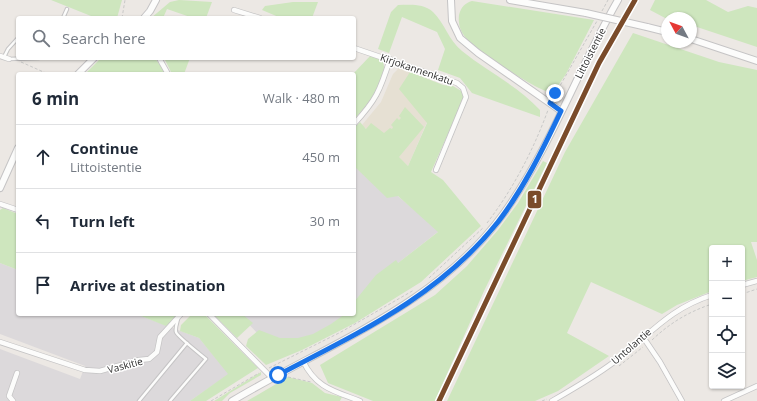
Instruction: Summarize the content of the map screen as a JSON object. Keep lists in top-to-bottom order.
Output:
{
  "streets": {
    "street": [
      "Littoistentie",
      "Kirjokannenkatu",
      "Untolantie",
      "Vaskitie"
    ]
  },
  "lines": ["transit line 1"],
  "north": "top left",
  "page": {
    "search": "Search here",
    "heading": ["6 min", "Walk · 480 m"],
    "list": [
      ["Continue", "Littoistentie", "450 m"],
      ["Turn left", "30 m"],
      "Arrive at destination"
    ],
    "map_buttons": ["+", "−"]
  }
}
